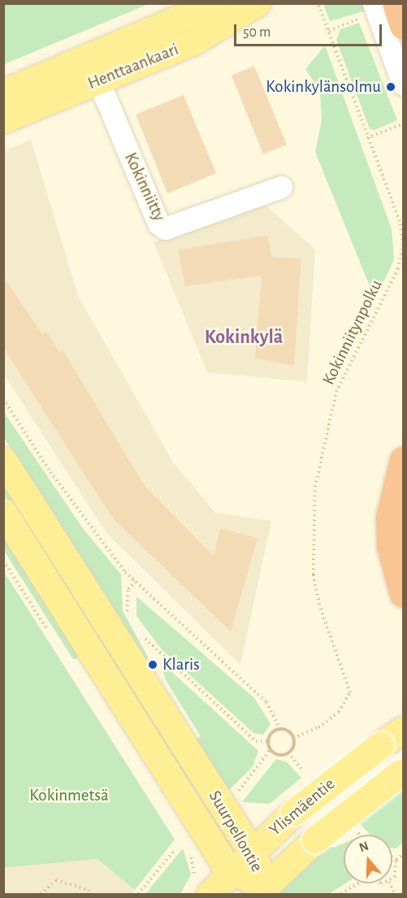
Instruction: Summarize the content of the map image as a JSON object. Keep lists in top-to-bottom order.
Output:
{
  "streets": {
    "main road": ["Henttaankaari", "Ylismäentie", "Suurpellontie"],
    "street": ["Kokinniitty"],
    "path": ["Kokinniitynpolku"]
  },
  "crossings": [
    ["Henttaankaari", "Kokinniitty"],
    ["Ylismäentie", "Suurpellontie"]
  ],
  "districts": ["Kokinkylä"],
  "parks": ["Kokinmetsä"],
  "places": ["Kokinkylänsolmu", "Klaris"],
  "scale_bar": "50 m",
  "north": "top"
}
